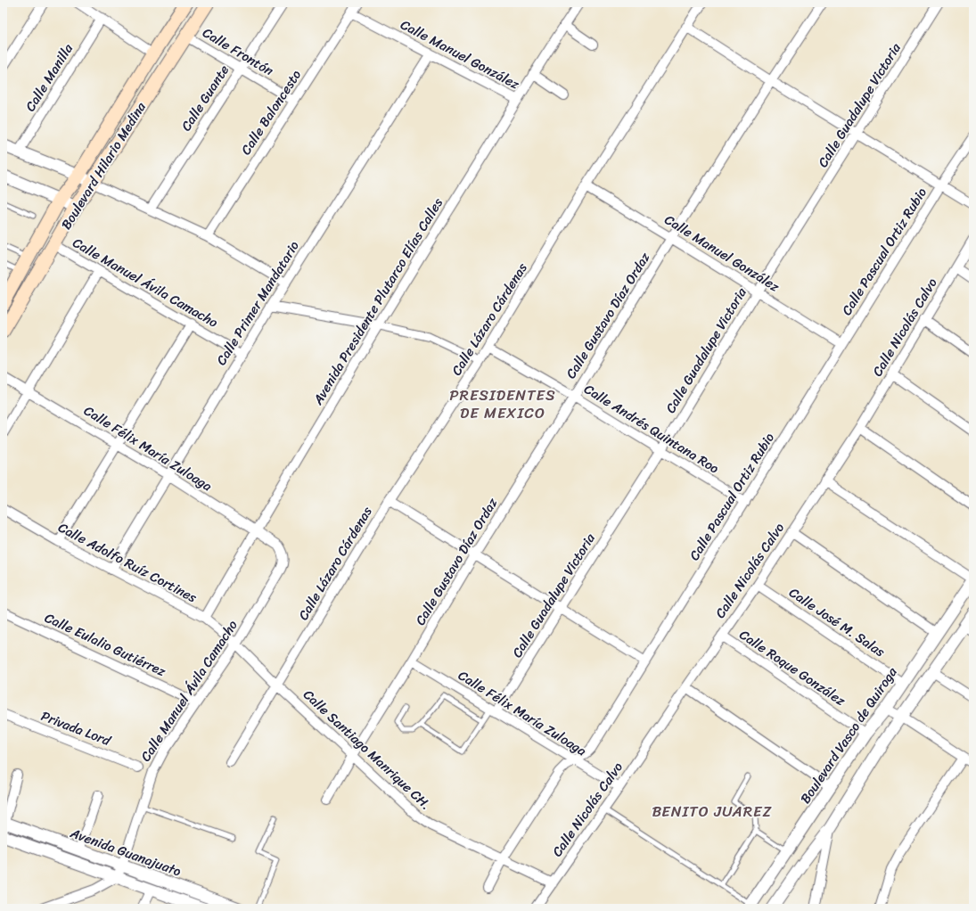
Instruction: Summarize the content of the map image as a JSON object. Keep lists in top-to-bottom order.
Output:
{
  "streets": {
    "main road": ["Boulevard Hilario Medina"],
    "street": [
      "Calle Frontón",
      "Calle Manuel González",
      "Calle Manilla",
      "Calle Guante",
      "Calle Guadalupe Victoria",
      "Calle Baloncesto",
      "Calle Pascual Ortiz Rubio",
      "Calle Manuel Ávila Camacho",
      "Avenida Presidente Plutarco Elías Calles",
      "Calle Primer Mandatario",
      "Calle Gustavo Díaz Ordaz",
      "Calle Lázaro Cárdenas",
      "Calle Nicolás Calvo",
      "Calle Andrés Quintana Roo",
      "Calle Félix María Zuloaga",
      "Calle Adolfo Ruíz Cortines",
      "Calle José M. Salas",
      "Calle Eulalio Gutiérrez",
      "Calle Roque González",
      "Privada Lord",
      "Boulevard Vasco de Quiroga",
      "Calle Santiago Manrique CH.",
      "Avenida Guanajuato"
    ]
  },
  "crossings": [
    ["Calle Frontón", "Calle Guante"],
    ["Calle Frontón", "Calle Baloncesto"],
    ["Calle Frontón", "Boulevard Hilario Medina"],
    ["Calle Manuel González", "Calle Guadalupe Victoria"],
    ["Calle Manuel González", "Calle Baloncesto"],
    ["Calle Manuel González", "Calle Pascual Ortiz Rubio"],
    ["Calle Manuel González", "Avenida Presidente Plutarco Elías Calles"],
    ["Calle Manuel González", "Calle Primer Mandatario"],
    ["Calle Manuel González", "Calle Gustavo Díaz Ordaz"],
    ["Calle Manuel González", "Calle Lázaro Cárdenas"],
    ["Calle Guadalupe Victoria", "Calle Andrés Quintana Roo"],
    ["Calle Guadalupe Victoria", "Calle Félix María Zuloaga"],
    ["Boulevard Hilario Medina", "Calle Manuel Ávila Camacho"],
    ["Calle Pascual Ortiz Rubio", "Calle Andrés Quintana Roo"],
    ["Calle Pascual Ortiz Rubio", "Calle Félix María Zuloaga"],
    ["Calle Pascual Ortiz Rubio", "Calle Santiago Manrique CH."],
    ["Calle Manuel Ávila Camacho", "Calle Primer Mandatario"],
    ["Calle Manuel Ávila Camacho", "Calle Félix María Zuloaga"],
    ["Calle Manuel Ávila Camacho", "Calle Adolfo Ruíz Cortines"],
    ["Calle Manuel Ávila Camacho", "Calle Eulalio Gutiérrez"],
    ["Calle Manuel Ávila Camacho", "Calle Santiago Manrique CH."],
    ["Calle Manuel Ávila Camacho", "Avenida Guanajuato"],
    ["Avenida Presidente Plutarco Elías Calles", "Calle Félix María Zuloaga"],
    ["Avenida Presidente Plutarco Elías Calles", "Calle Adolfo Ruíz Cortines"],
    ["Calle Primer Mandatario", "Calle Félix María Zuloaga"],
    ["Calle Primer Mandatario", "Calle Adolfo Ruíz Cortines"],
    ["Calle Gustavo Díaz Ordaz", "Calle Andrés Quintana Roo"],
    ["Calle Gustavo Díaz Ordaz", "Calle Félix María Zuloaga"],
    ["Calle Gustavo Díaz Ordaz", "Calle Santiago Manrique CH."],
    ["Calle Lázaro Cárdenas", "Calle Andrés Quintana Roo"],
    ["Calle Lázaro Cárdenas", "Calle Santiago Manrique CH."],
    ["Calle Nicolás Calvo", "Calle Félix María Zuloaga"],
    ["Calle Nicolás Calvo", "Calle José M. Salas"],
    ["Calle Nicolás Calvo", "Calle Roque González"],
    ["Calle Nicolás Calvo", "Calle Santiago Manrique CH."],
    ["Calle Adolfo Ruíz Cortines", "Calle Santiago Manrique CH."],
    ["Calle José M. Salas", "Boulevard Vasco de Quiroga"],
    ["Calle Roque González", "Boulevard Vasco de Quiroga"]
  ],
  "districts": ["PRESIDENTES DE MEXICO", "BENITO JUAREZ"]
}
